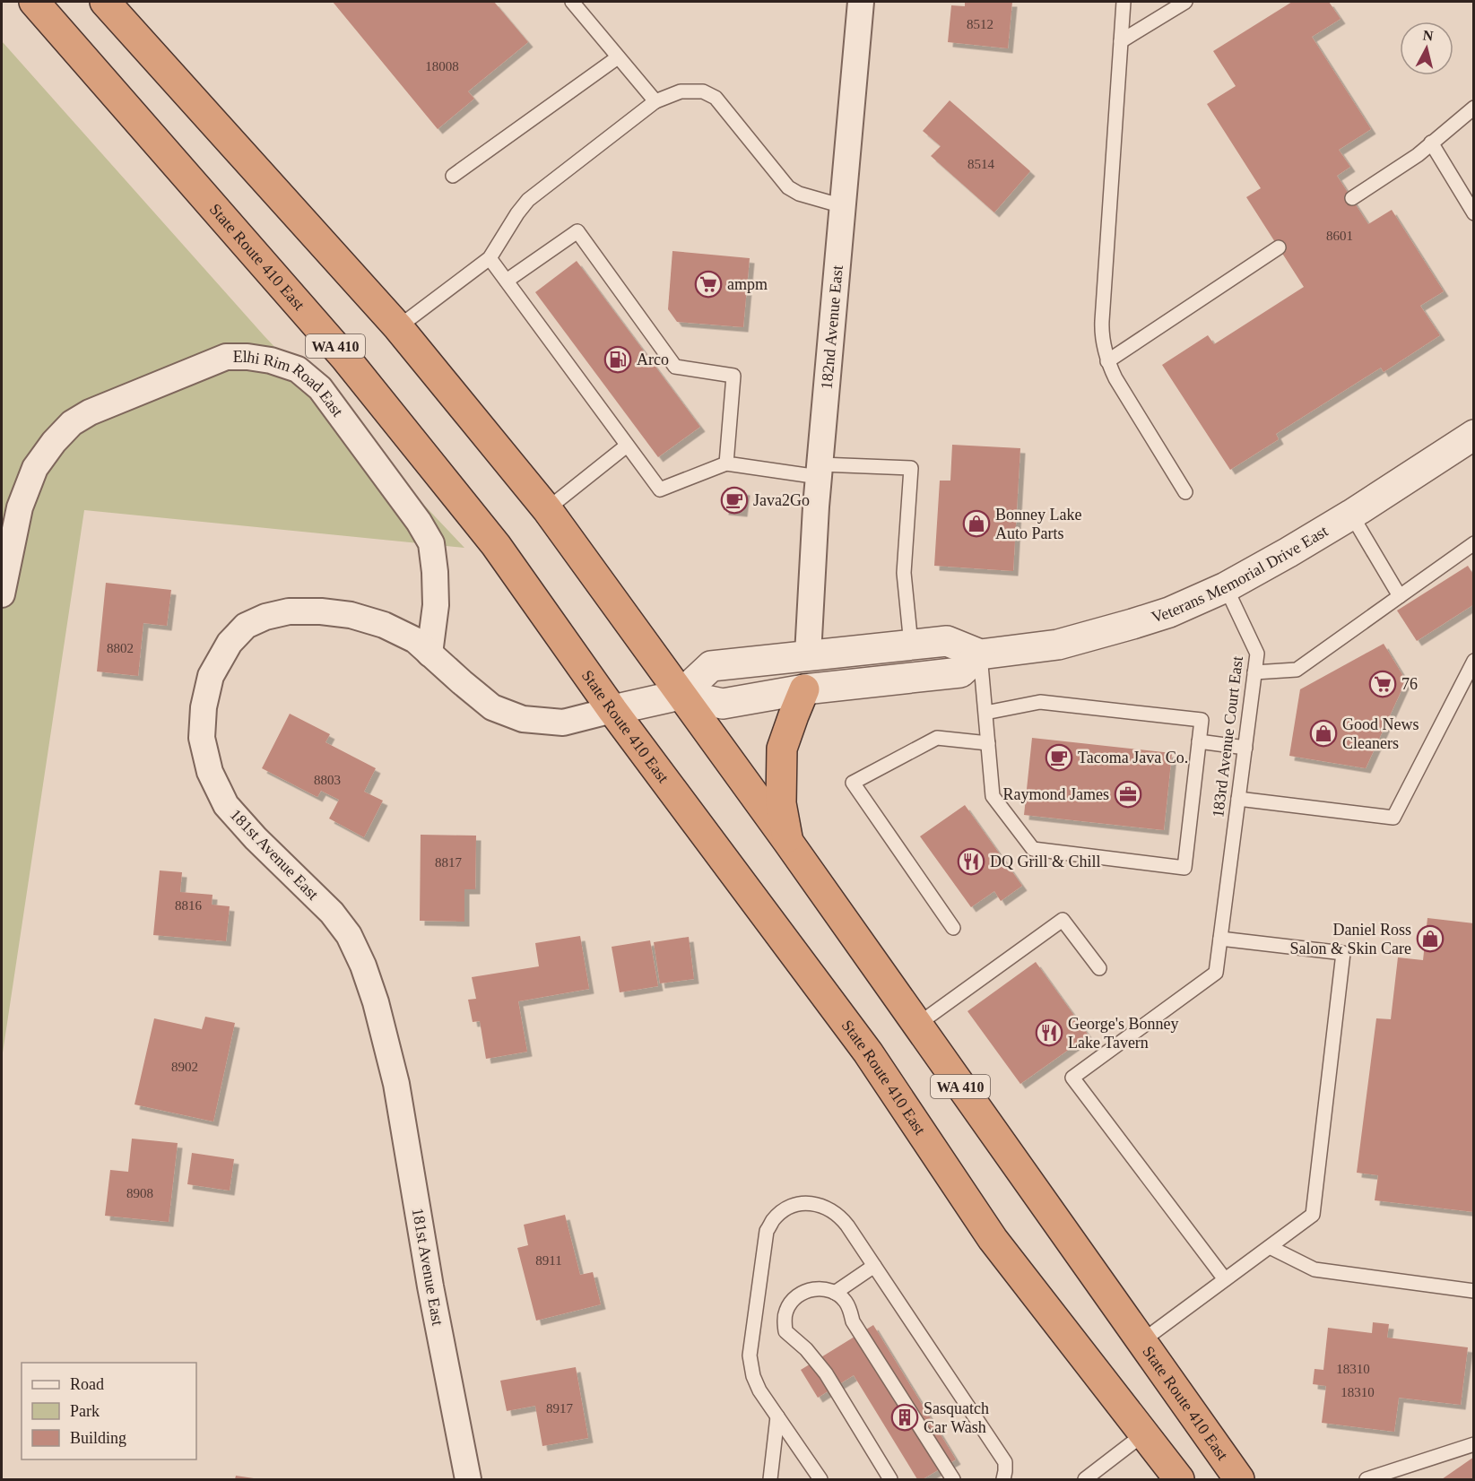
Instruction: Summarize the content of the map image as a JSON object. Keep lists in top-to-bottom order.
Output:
{
  "streets": {
    "highway": ["State Route 410 East", "WA 410"],
    "street": [
      "182nd Avenue East",
      "Elhi Rim Road East",
      "Veterans Memorial Drive East",
      "181st Avenue East"
    ],
    "lane": ["183rd Avenue Court East"]
  },
  "crossings": [
    ["State Route 410 East", "Veterans Memorial Drive East"],
    ["State Route 410 East", "181st Avenue East"],
    ["182nd Avenue East", "Veterans Memorial Drive East"],
    ["Elhi Rim Road East", "181st Avenue East"],
    ["Veterans Memorial Drive East", "183rd Avenue Court East"]
  ],
  "places": {
    "supermarket": ["ampm", "76"],
    "fuel station": ["Arco"],
    "cafe": ["Java2Go", "Tacoma Java Co."],
    "shop": ["Bonney Lake Auto Parts", "Good News Cleaners", "Daniel Ross Salon & Skin Care"],
    "office": ["Raymond James"],
    "restaurant": ["DQ Grill & Chill", "George's Bonney Lake Tavern"],
    "building": ["Sasquatch Car Wash"]
  },
  "house_numbers": [
    "8512",
    "18008",
    "8514",
    "8601",
    "8802",
    "8803",
    "8817",
    "8816",
    "8902",
    "8908",
    "8911",
    "18310",
    "18310",
    "8917"
  ],
  "legend": ["Road", "Park", "Building"],
  "north": "top"
}
